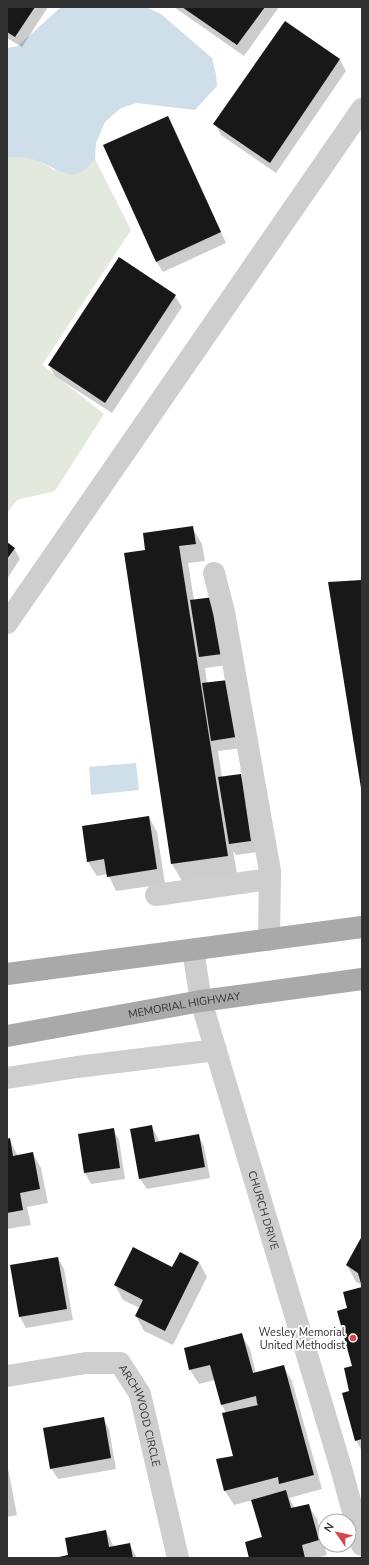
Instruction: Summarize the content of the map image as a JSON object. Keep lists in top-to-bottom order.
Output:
{
  "streets": {
    "main road": ["MEMORIAL HIGHWAY"],
    "street": ["CHURCH DRIVE", "ARCHWOOD CIRCLE"]
  },
  "crossings": [
    ["MEMORIAL HIGHWAY", "CHURCH DRIVE"]
  ],
  "places": ["Wesley Memorial United Methodist"],
  "north": "top left"
}
